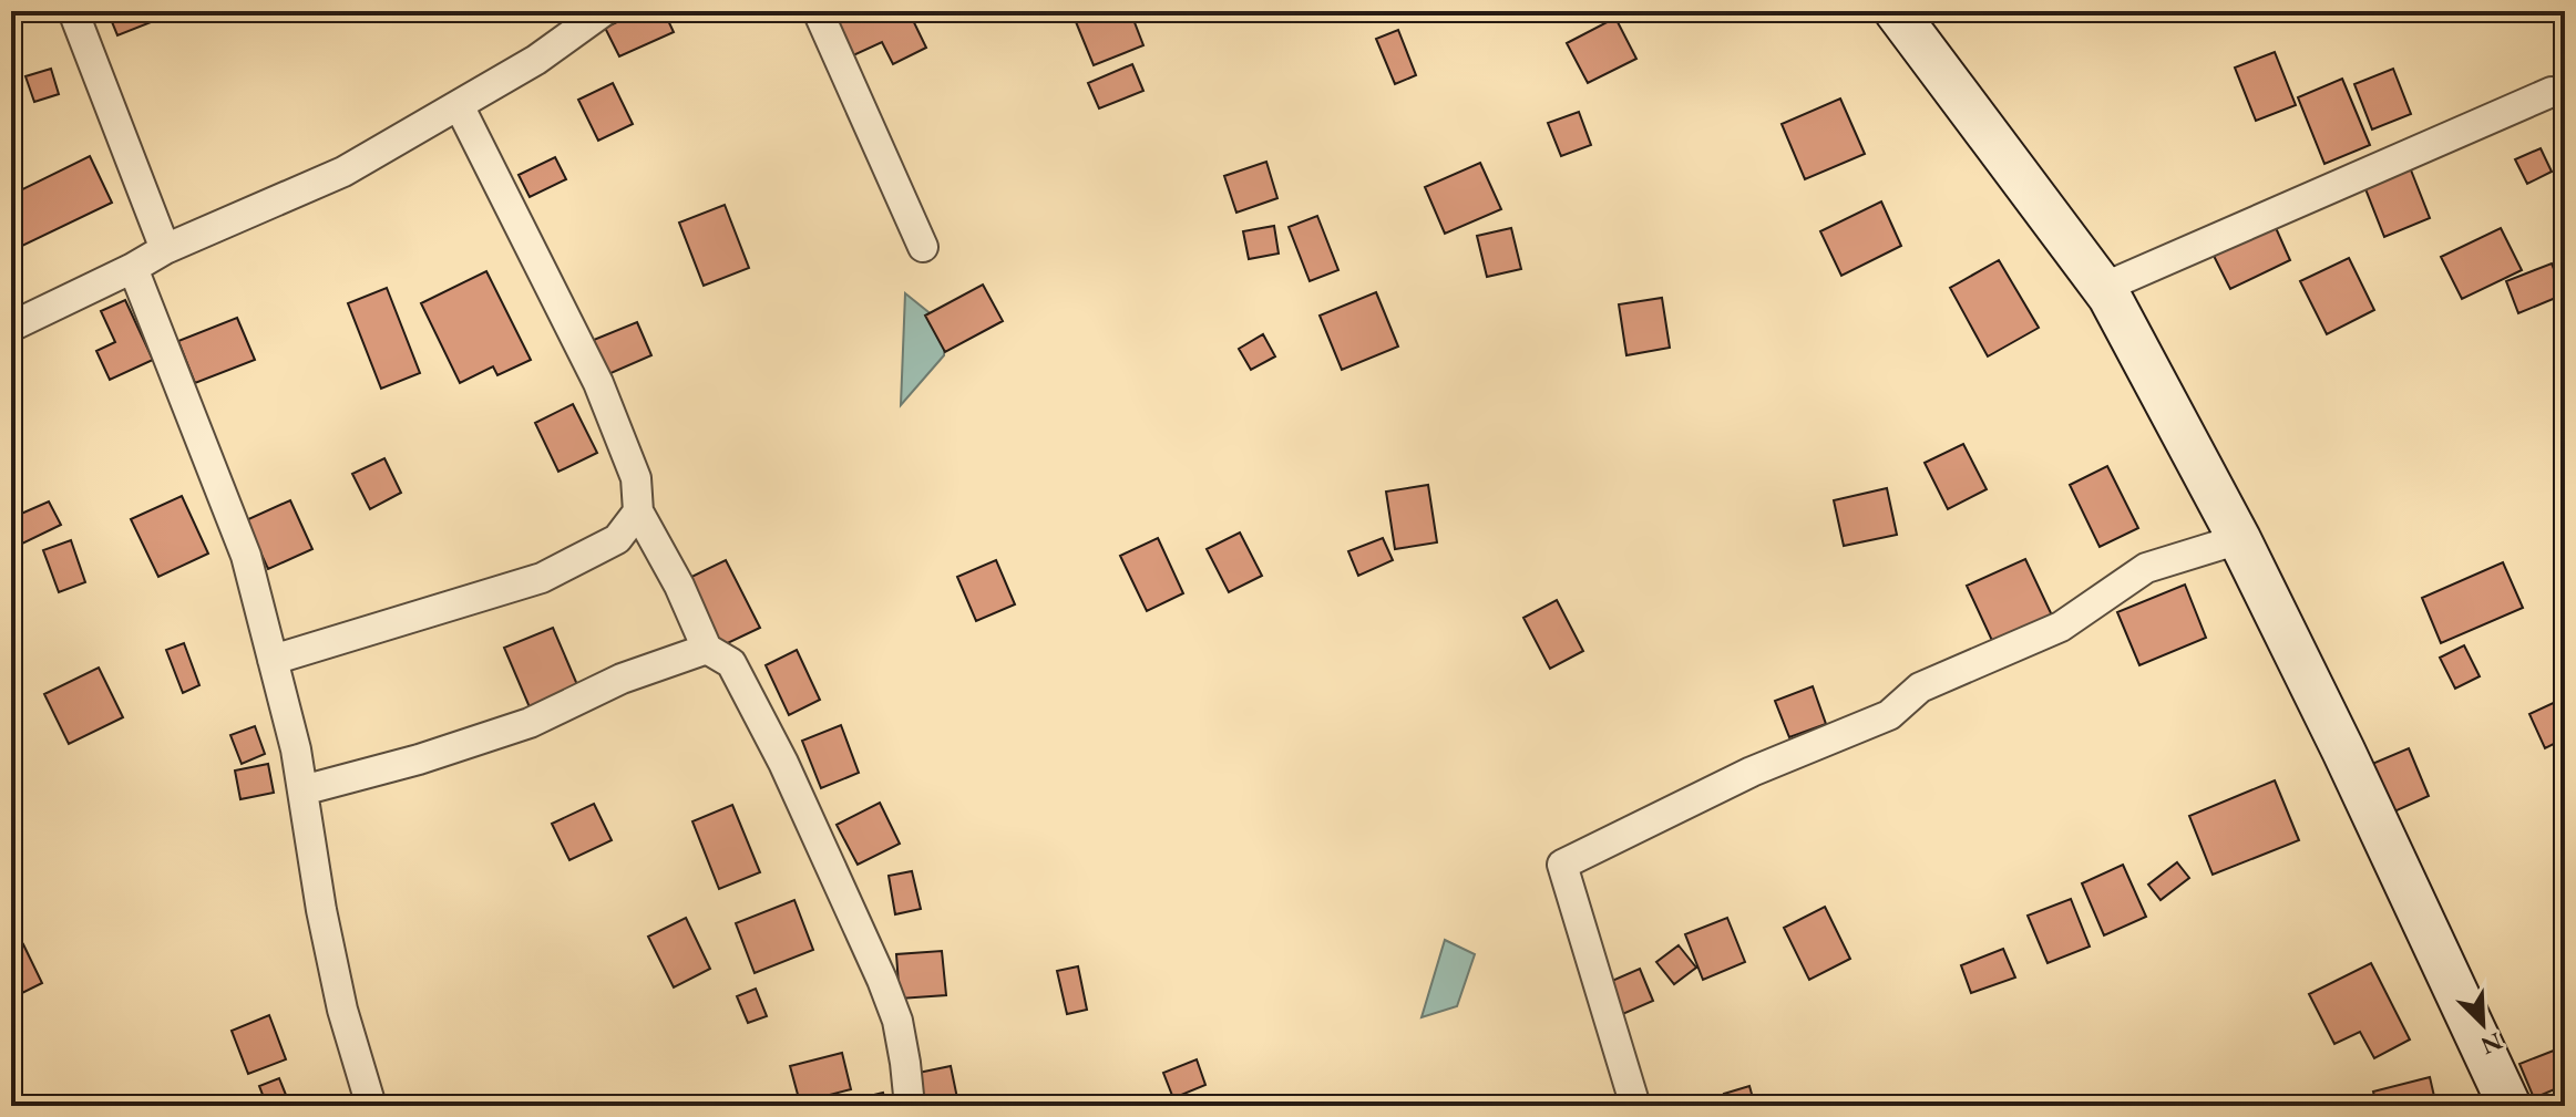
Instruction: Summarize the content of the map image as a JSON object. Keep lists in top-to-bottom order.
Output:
{
  "north": "bottom right"
}
